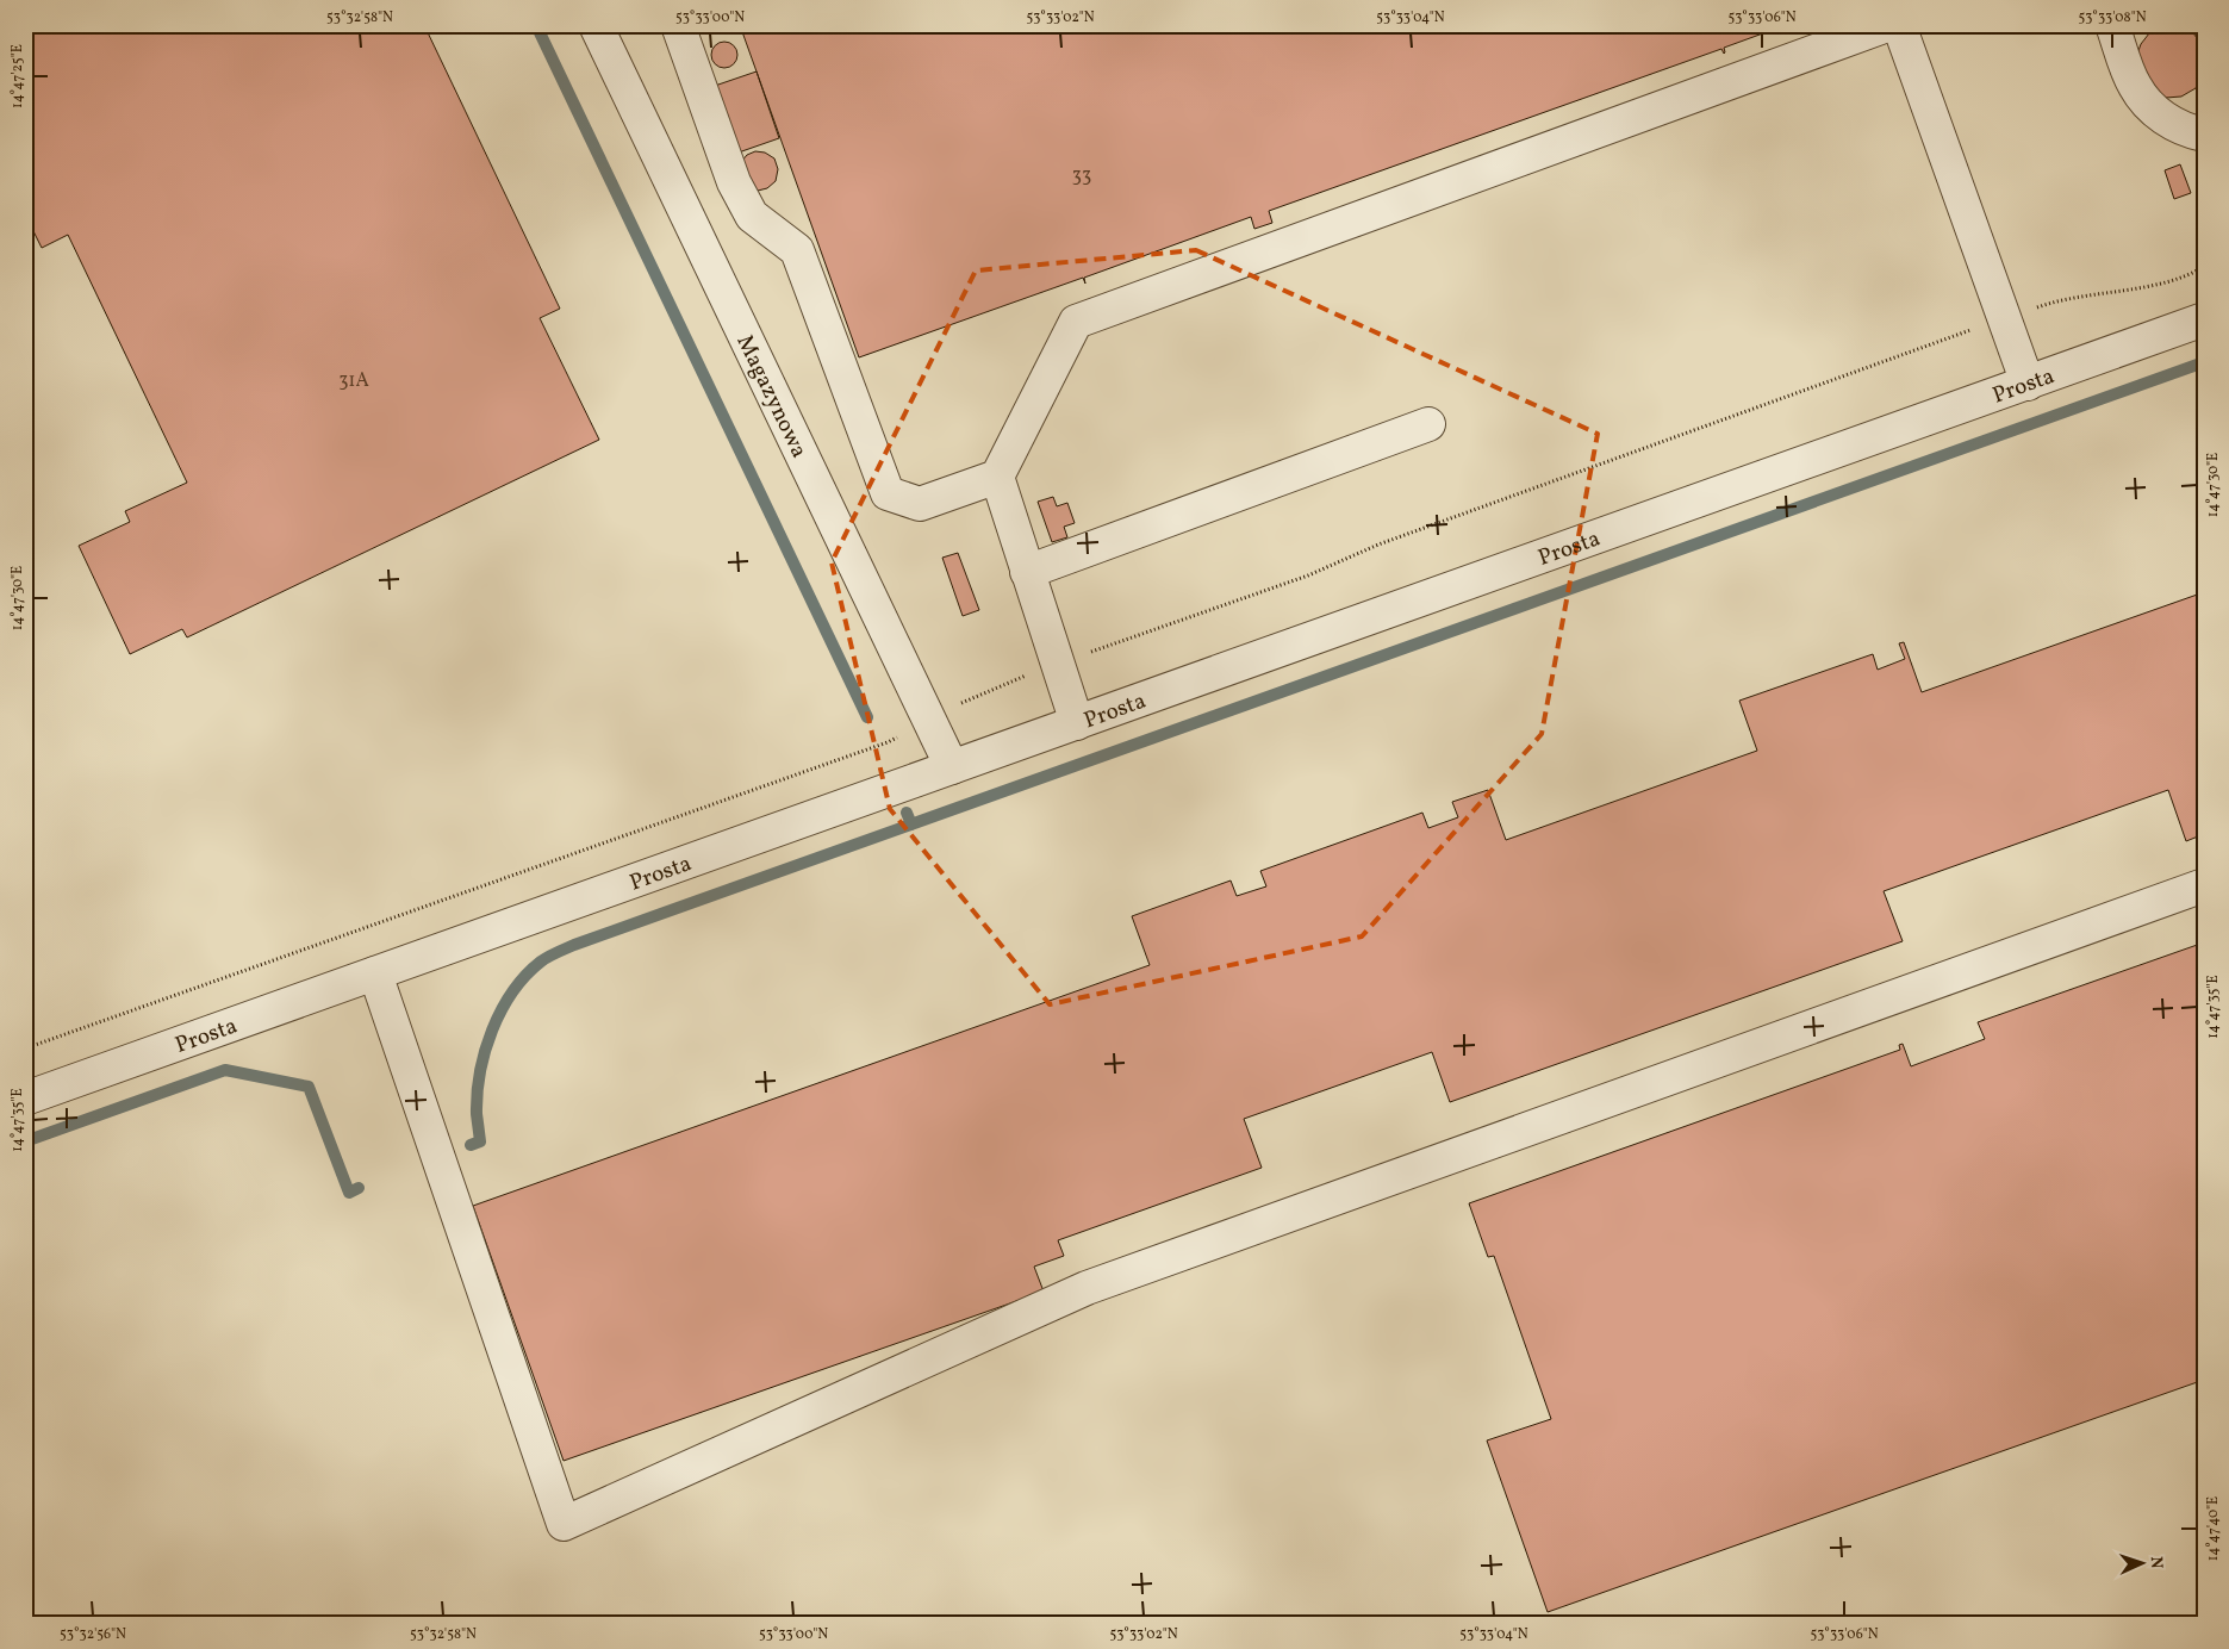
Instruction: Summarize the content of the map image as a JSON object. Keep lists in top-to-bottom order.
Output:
{
  "streets": {
    "street": ["Prosta", "Magazynowa"]
  },
  "crossings": [
    ["Prosta", "Magazynowa"]
  ],
  "house_numbers": ["33", "31A"],
  "north": "right",
  "coordinates": [
    "53°32'58\"N",
    "53°33'00\"N",
    "53°33'02\"N",
    "53°33'04\"N",
    "53°33'06\"N",
    "53°33'08\"N",
    "14°47'25\"E",
    "14°47'30\"E",
    "14°47'35\"E",
    "14°47'40\"E",
    "53°32'56\"N"
  ]
}
